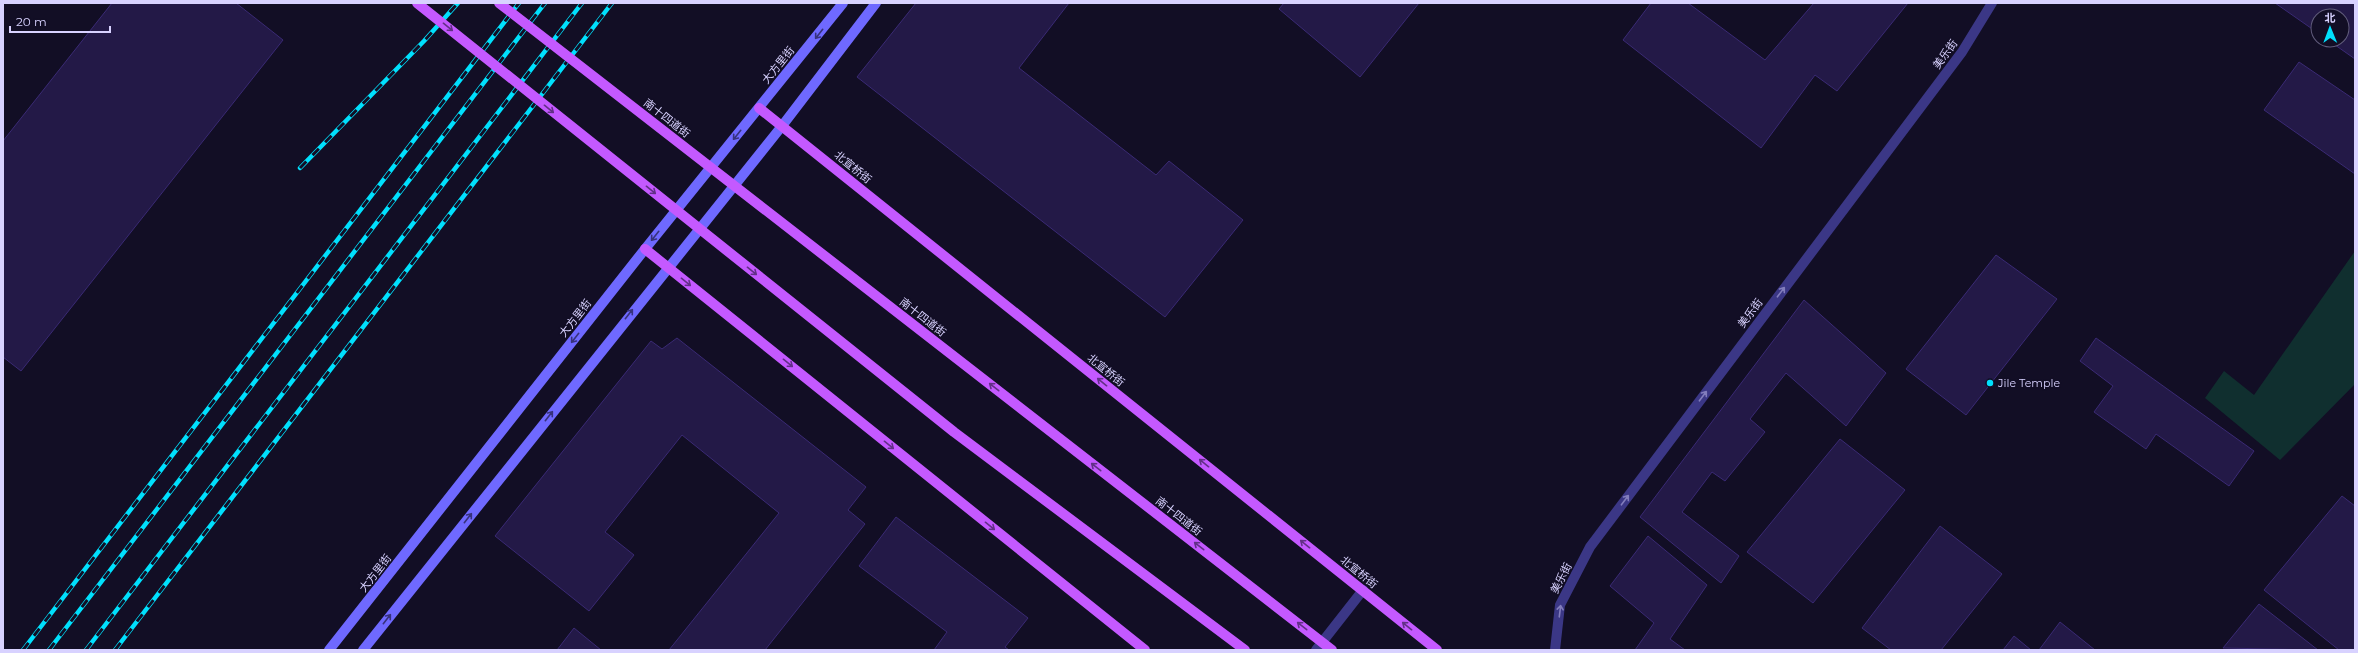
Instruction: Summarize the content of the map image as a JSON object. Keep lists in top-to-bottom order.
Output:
{
  "streets": {
    "main road": ["大方里街", "南十四道街", "北宣桥街"],
    "street": ["美乐街"]
  },
  "crossings": [
    ["大方里街", "北宣桥街"]
  ],
  "one_way": ["美乐街", "北宣桥街"],
  "places": ["Jile Temple"],
  "scale_bar": "20 m",
  "north": "top"
}
